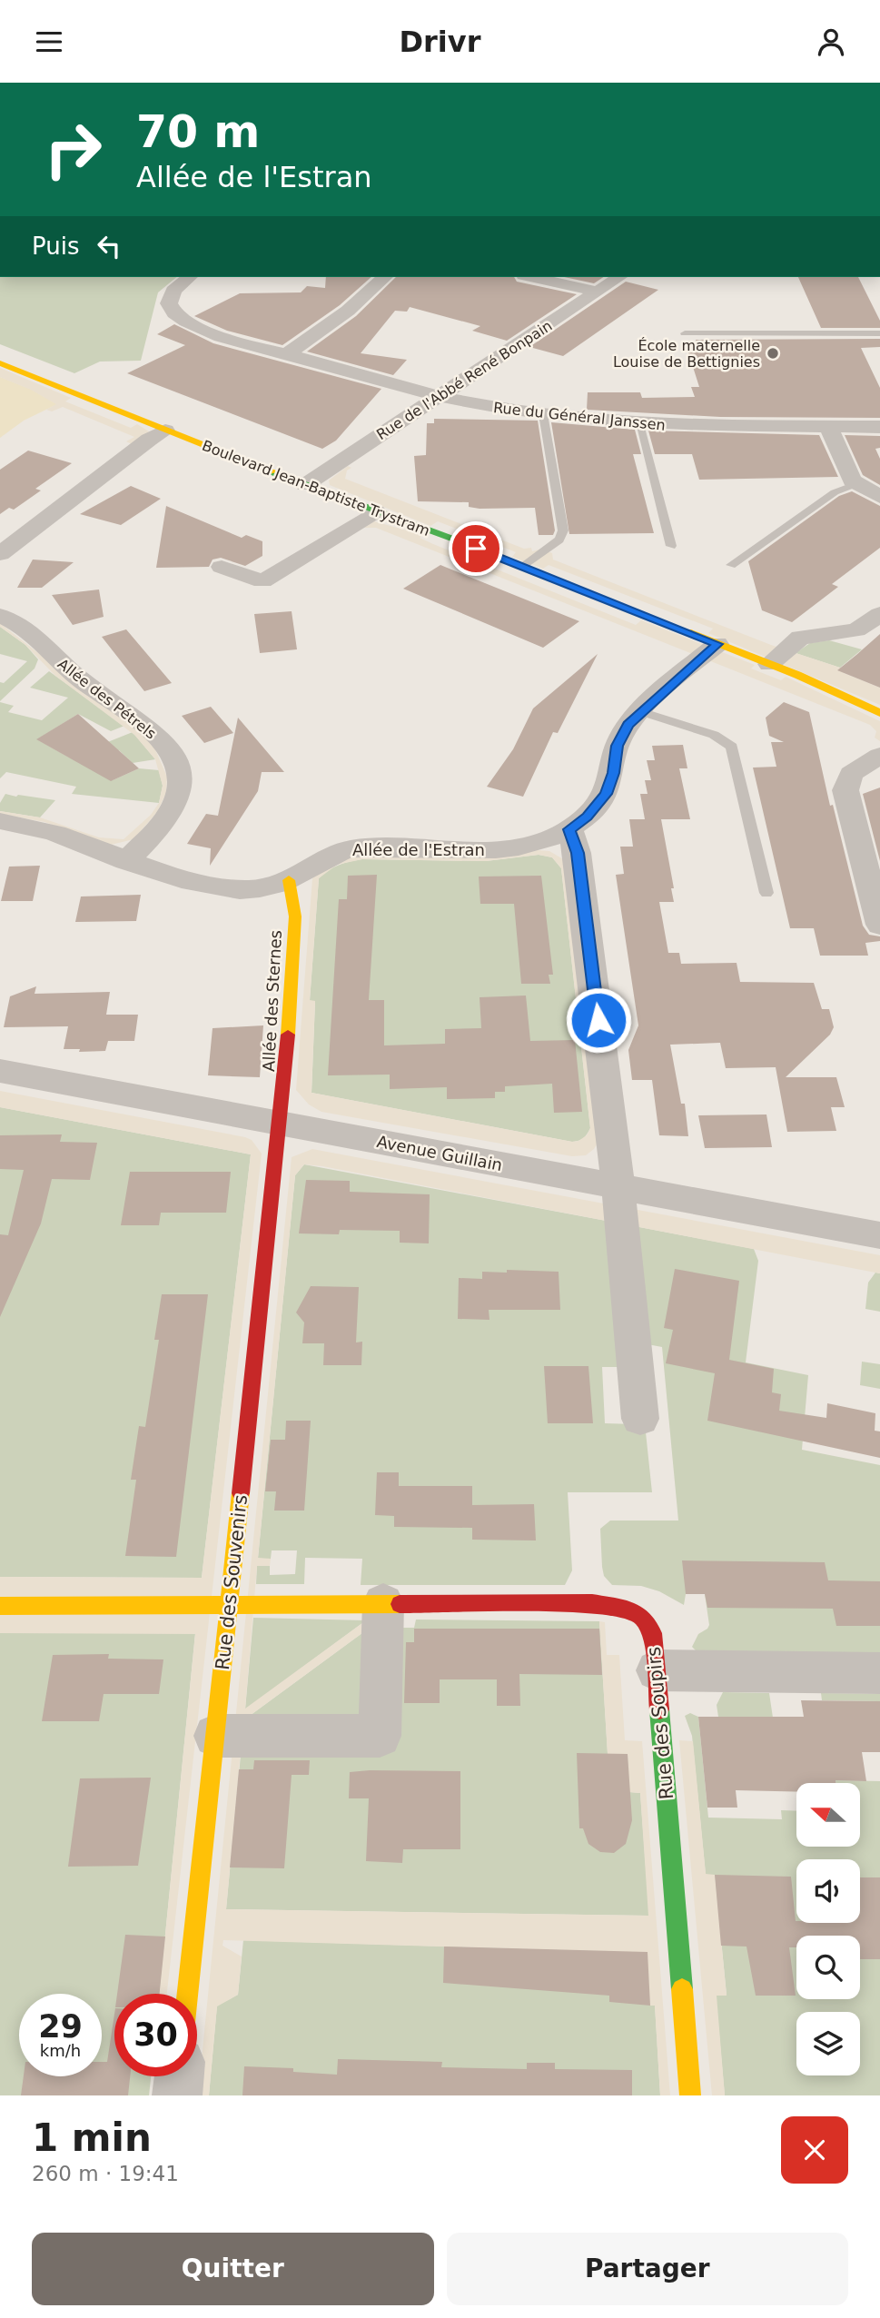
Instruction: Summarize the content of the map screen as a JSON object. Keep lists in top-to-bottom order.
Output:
{
  "streets": {
    "street": [
      "Rue de l'Abbé René Bonpain",
      "Rue du Général Janssen",
      "Boulevard Jean-Baptiste Trystram",
      "Allée des Pétrels",
      "Allée de l'Estran",
      "Allée des Sternes",
      "Avenue Guillain",
      "Rue des Souvenirs",
      "Rue des Soupirs"
    ]
  },
  "crossings": [
    ["Rue de l'Abbé René Bonpain", "Rue du Général Janssen"],
    ["Rue de l'Abbé René Bonpain", "Boulevard Jean-Baptiste Trystram"],
    ["Boulevard Jean-Baptiste Trystram", "Allée de l'Estran"],
    ["Allée des Pétrels", "Allée de l'Estran"],
    ["Allée de l'Estran", "Allée des Sternes"],
    ["Allée des Sternes", "Avenue Guillain"],
    ["Allée des Sternes", "Rue des Souvenirs"],
    ["Avenue Guillain", "Rue des Souvenirs"],
    ["Rue des Souvenirs", "Rue des Soupirs"]
  ],
  "places": ["École maternelle Louise de Bettignies"],
  "north": "left",
  "page": {
    "header": "Drivr",
    "turn": ["70 m", "Allée de l'Estran"],
    "then": "Puis",
    "speed": "29 km/h",
    "limit": "30",
    "heading": ["1 min", "260 m · 19:41"],
    "buttons": ["Quitter", "Partager"]
  }
}
